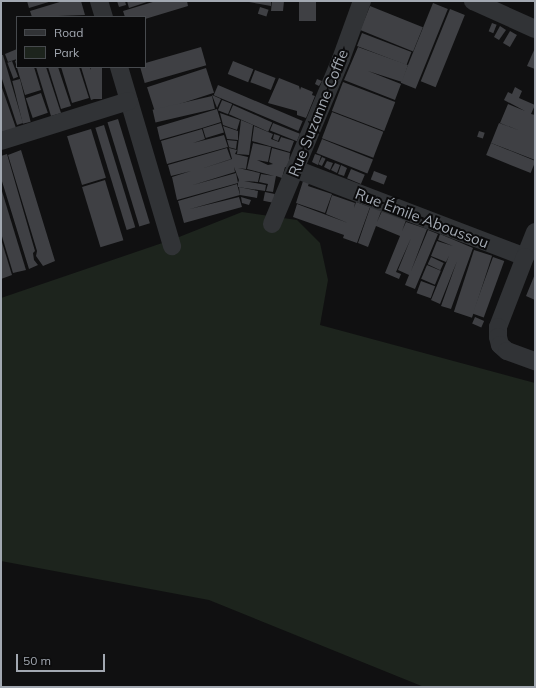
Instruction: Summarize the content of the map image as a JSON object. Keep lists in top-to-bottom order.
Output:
{
  "streets": {
    "street": ["Rue Suzanne Coffie", "Rue Émile Aboussou"]
  },
  "crossings": [
    ["Rue Suzanne Coffie", "Rue Émile Aboussou"]
  ],
  "legend": ["Road", "Park"],
  "scale_bar": "50 m"
}
